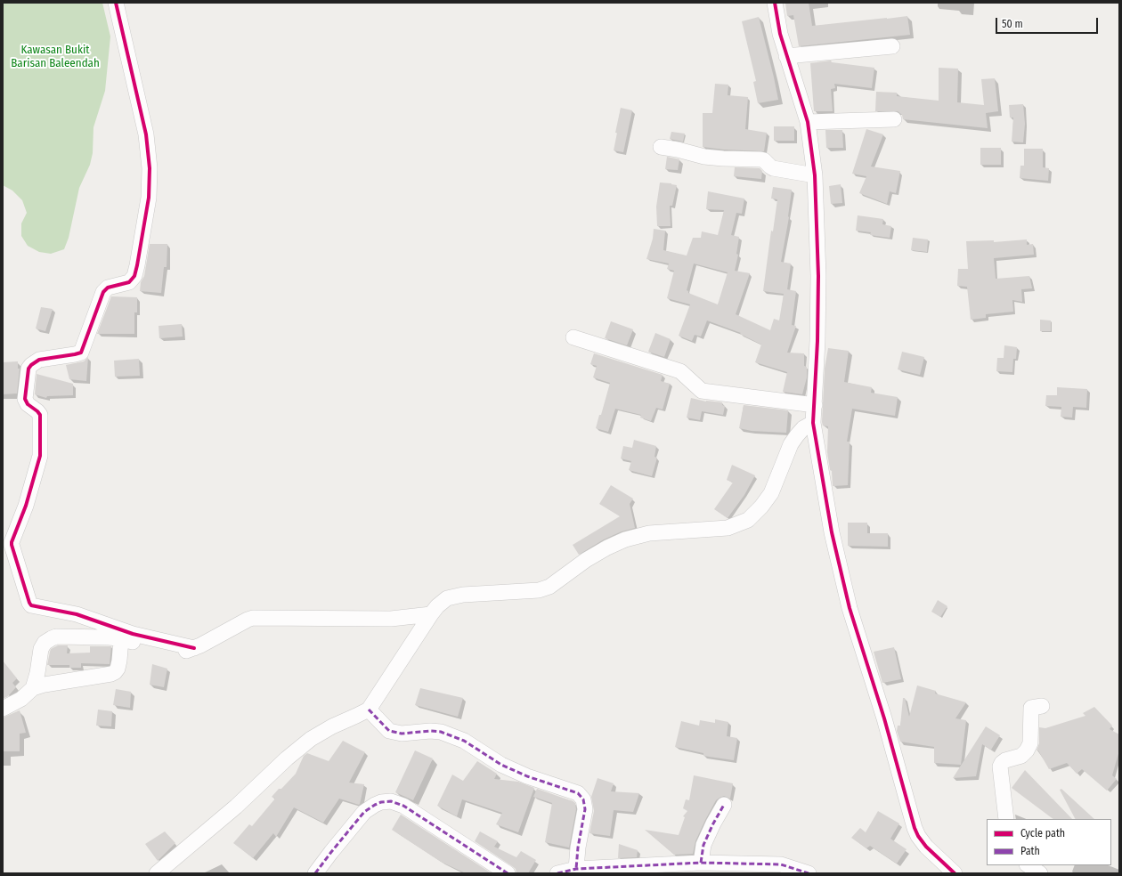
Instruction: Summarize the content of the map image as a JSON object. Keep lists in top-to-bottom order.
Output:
{
  "parks": ["Kawasan Bukit Barisan Baleendah"],
  "legend": ["Cycle path", "Path"],
  "scale_bar": "50 m"
}
